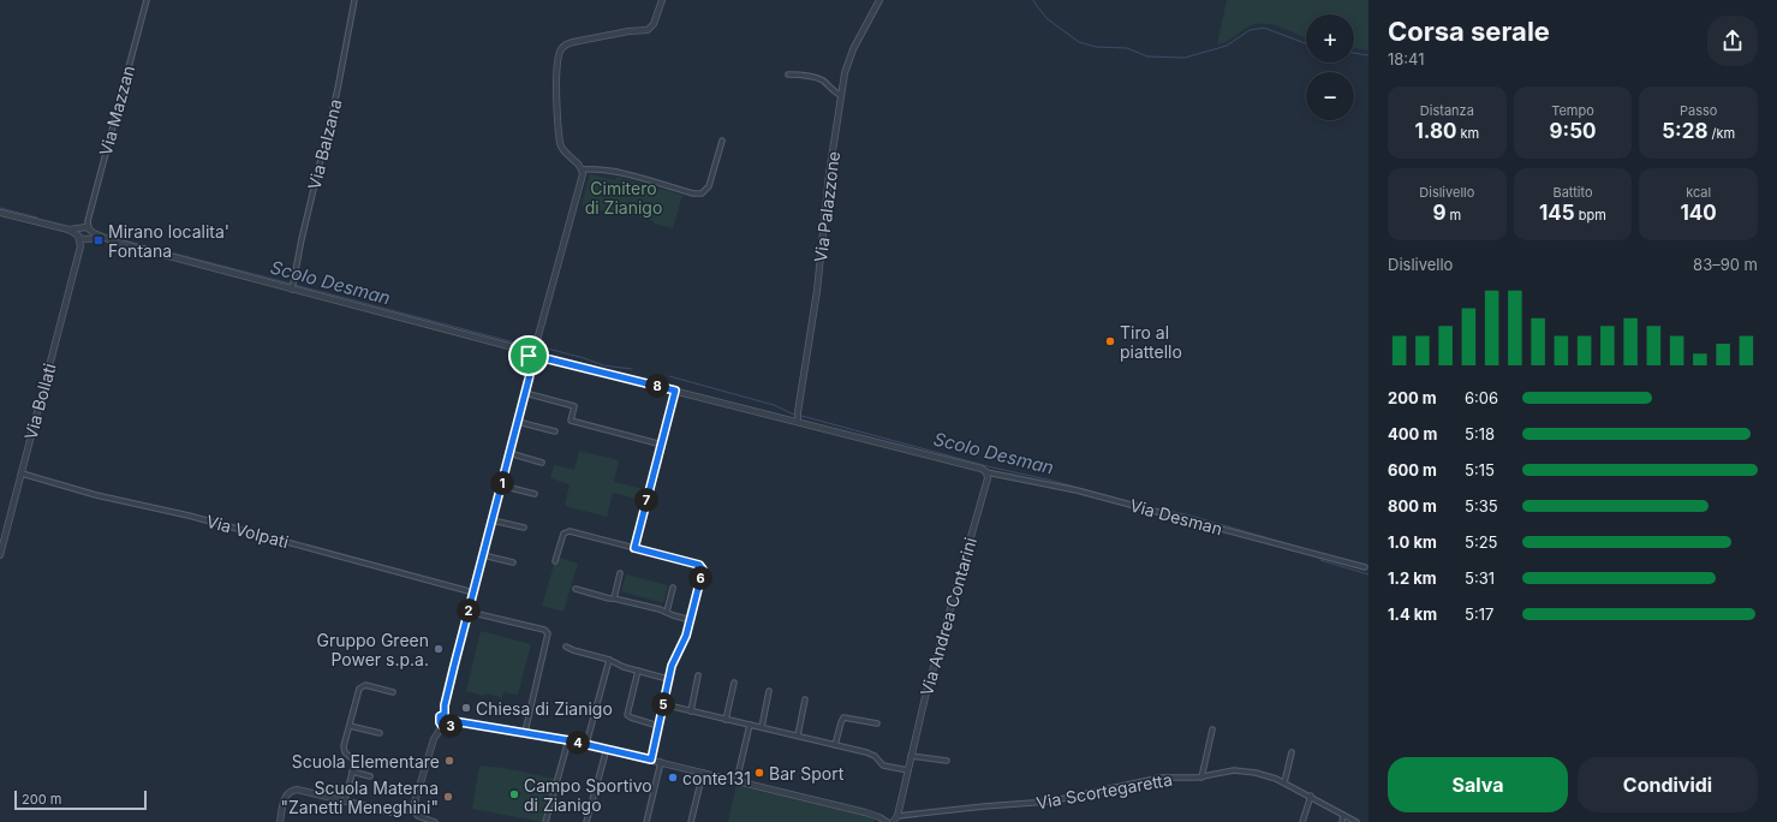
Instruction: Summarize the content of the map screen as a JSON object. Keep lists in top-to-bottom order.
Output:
{
  "streets": {
    "street": [
      "Via Mazzan",
      "Via Balzana",
      "Via Palazzone",
      "Via Bollati",
      "Via Desman",
      "Via Volpati",
      "Via Andrea Contarini",
      "Via Scortegaretta"
    ]
  },
  "crossings": [
    ["Via Bollati", "Via Volpati"],
    ["Via Desman", "Via Andrea Contarini"],
    ["Via Andrea Contarini", "Via Scortegaretta"]
  ],
  "water": ["Scolo Desman"],
  "parks": ["Cimitero di Zianigo"],
  "places": {
    "transit": ["Mirano localita' Fontana"],
    "other": [
      "Tiro al piattello",
      "Gruppo Green Power s.p.a.",
      "Chiesa di Zianigo",
      "Scuola Elementare",
      "Bar Sport",
      "conte131",
      "Campo Sportivo di Zianigo",
      "Scuola Materna \"Zanetti Meneghini\""
    ]
  },
  "scale_bar": "200 m",
  "page": {
    "heading": ["Corsa serale", "18:41"],
    "map_buttons": ["+", "−"],
    "stats": [
      ["Distanza", "1.80 km"],
      ["Tempo", "9:50"],
      ["Passo", "5:28 /km"],
      ["Dislivello", "9 m"],
      ["Battito", "145 bpm"],
      ["kcal", "140"]
    ],
    "chart": ["Dislivello", "83–90 m"],
    "pins": [
      "8",
      "1",
      "7",
      "6",
      "2",
      "5",
      "3",
      "4"
    ],
    "list": [
      {
        "name": "200 m",
        "note": "6:06"
      },
      {
        "name": "400 m",
        "note": "5:18"
      },
      {
        "name": "600 m",
        "note": "5:15"
      },
      {
        "name": "800 m",
        "note": "5:35"
      },
      {
        "name": "1.0 km",
        "note": "5:25"
      },
      {
        "name": "1.2 km",
        "note": "5:31"
      },
      {
        "name": "1.4 km",
        "note": "5:17"
      }
    ],
    "buttons": ["Salva", "Condividi"],
    "scale": "200 m"
  }
}
